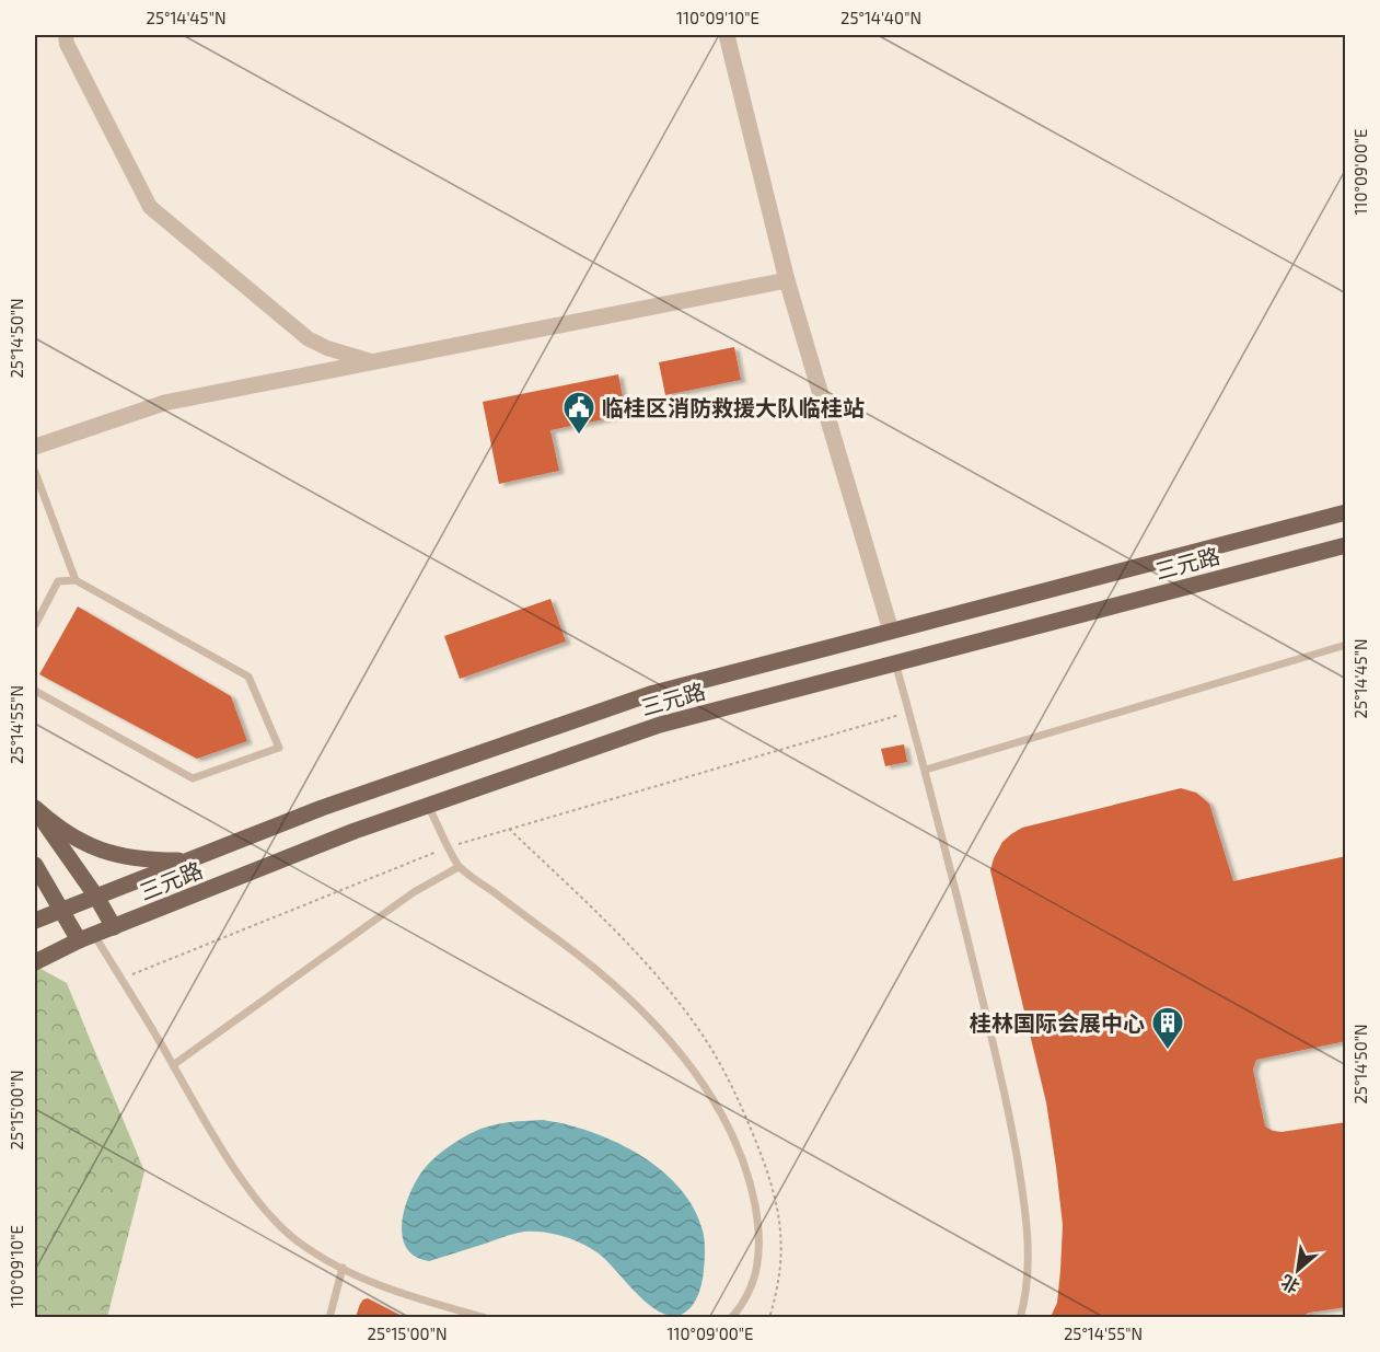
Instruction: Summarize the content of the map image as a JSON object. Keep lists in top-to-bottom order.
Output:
{
  "streets": {
    "main road": ["三元路"]
  },
  "places": {
    "public building": ["临桂区消防救援大队临桂站"],
    "building": ["桂林国际会展中心"]
  },
  "north": "bottom left",
  "coordinates": [
    "25°14'45\"N",
    "110°09'10\"E",
    "25°14'40\"N",
    "110°09'00\"E",
    "25°14'50\"N",
    "25°14'55\"N",
    "25°15'00\"N"
  ]
}
